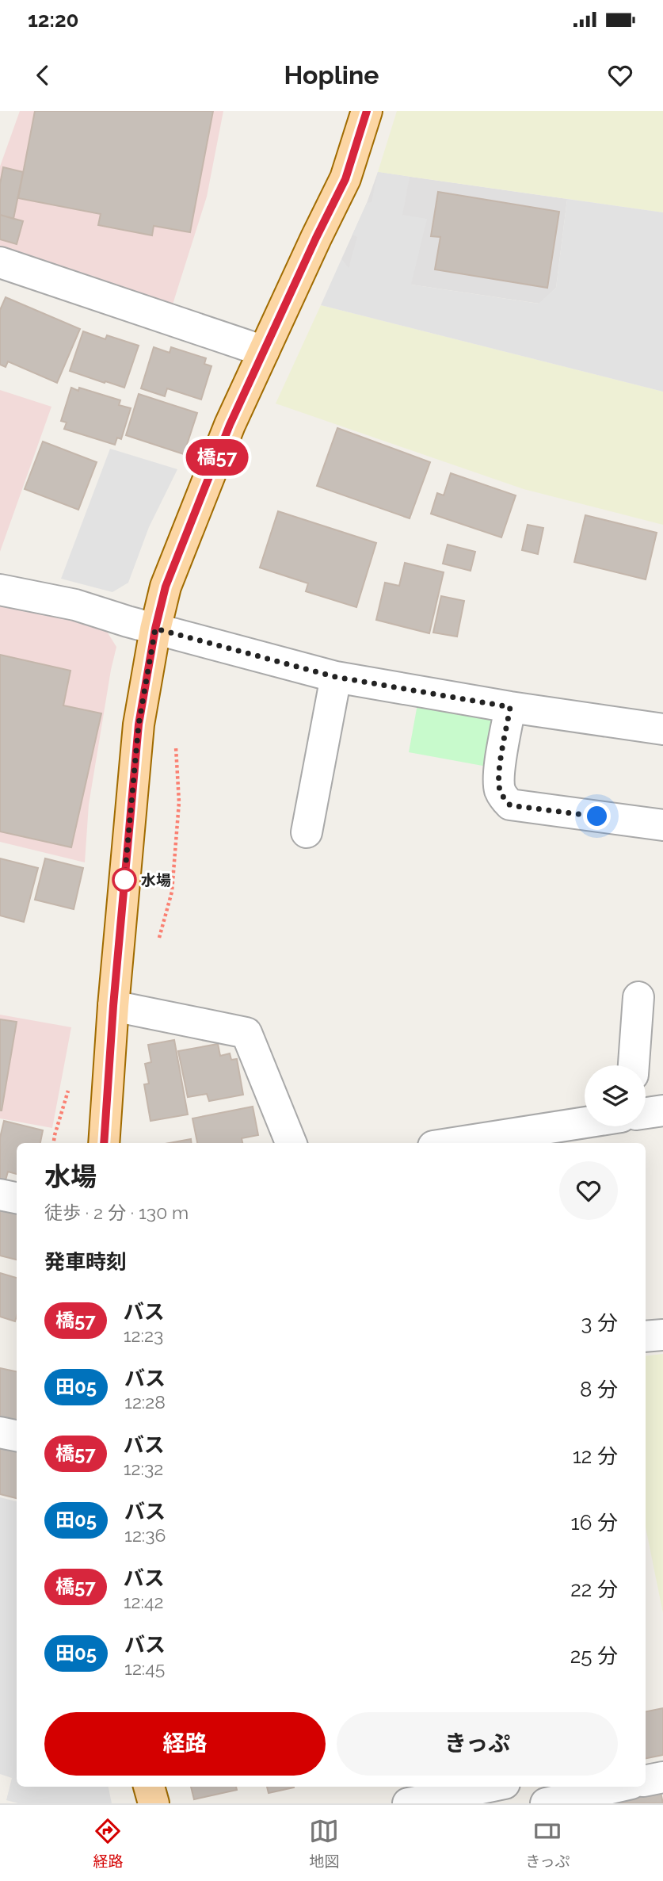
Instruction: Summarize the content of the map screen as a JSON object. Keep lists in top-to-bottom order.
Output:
{
  "places": ["水場"],
  "lines": ["bus line 橋57"],
  "page": {
    "status": "12:20",
    "header": "Hopline",
    "on_map": "橋57",
    "heading": [
      ["水場", "徒歩 · 2 分 · 130 m"],
      "発車時刻"
    ],
    "list": [
      {
        "mark": "橋57",
        "name": "バス",
        "note": "12:23",
        "value": "3 分"
      },
      {
        "mark": "田05",
        "name": "バス",
        "note": "12:28",
        "value": "8 分"
      },
      {
        "mark": "橋57",
        "name": "バス",
        "note": "12:32",
        "value": "12 分"
      },
      {
        "mark": "田05",
        "name": "バス",
        "note": "12:36",
        "value": "16 分"
      },
      {
        "mark": "橋57",
        "name": "バス",
        "note": "12:42",
        "value": "22 分"
      },
      {
        "mark": "田05",
        "name": "バス",
        "note": "12:45",
        "value": "25 分"
      }
    ],
    "buttons": ["経路", "きっぷ"],
    "tabs": ["経路", "地図", "きっぷ"]
  }
}
